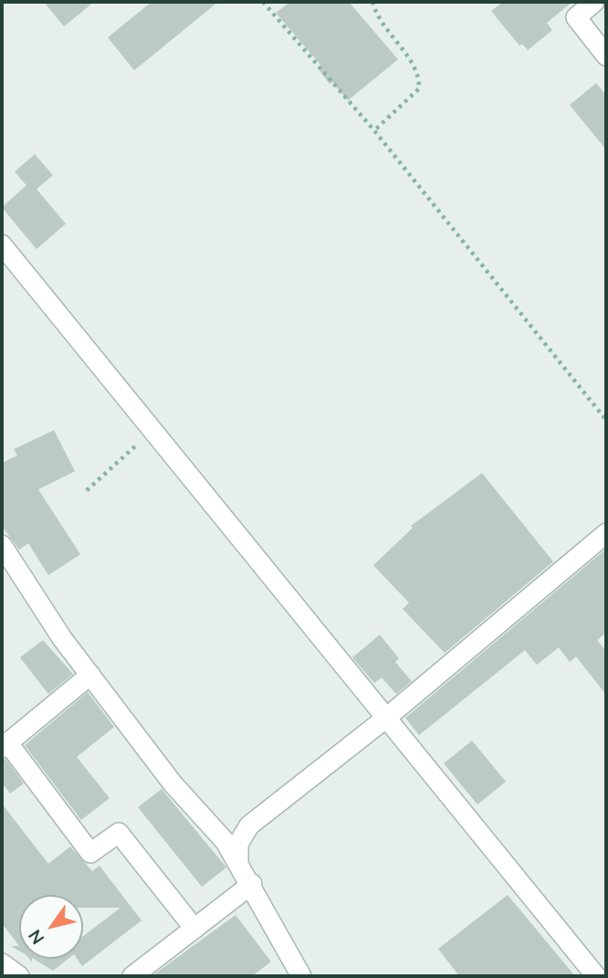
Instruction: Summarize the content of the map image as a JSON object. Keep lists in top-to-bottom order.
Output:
{
  "north": "bottom left"
}
